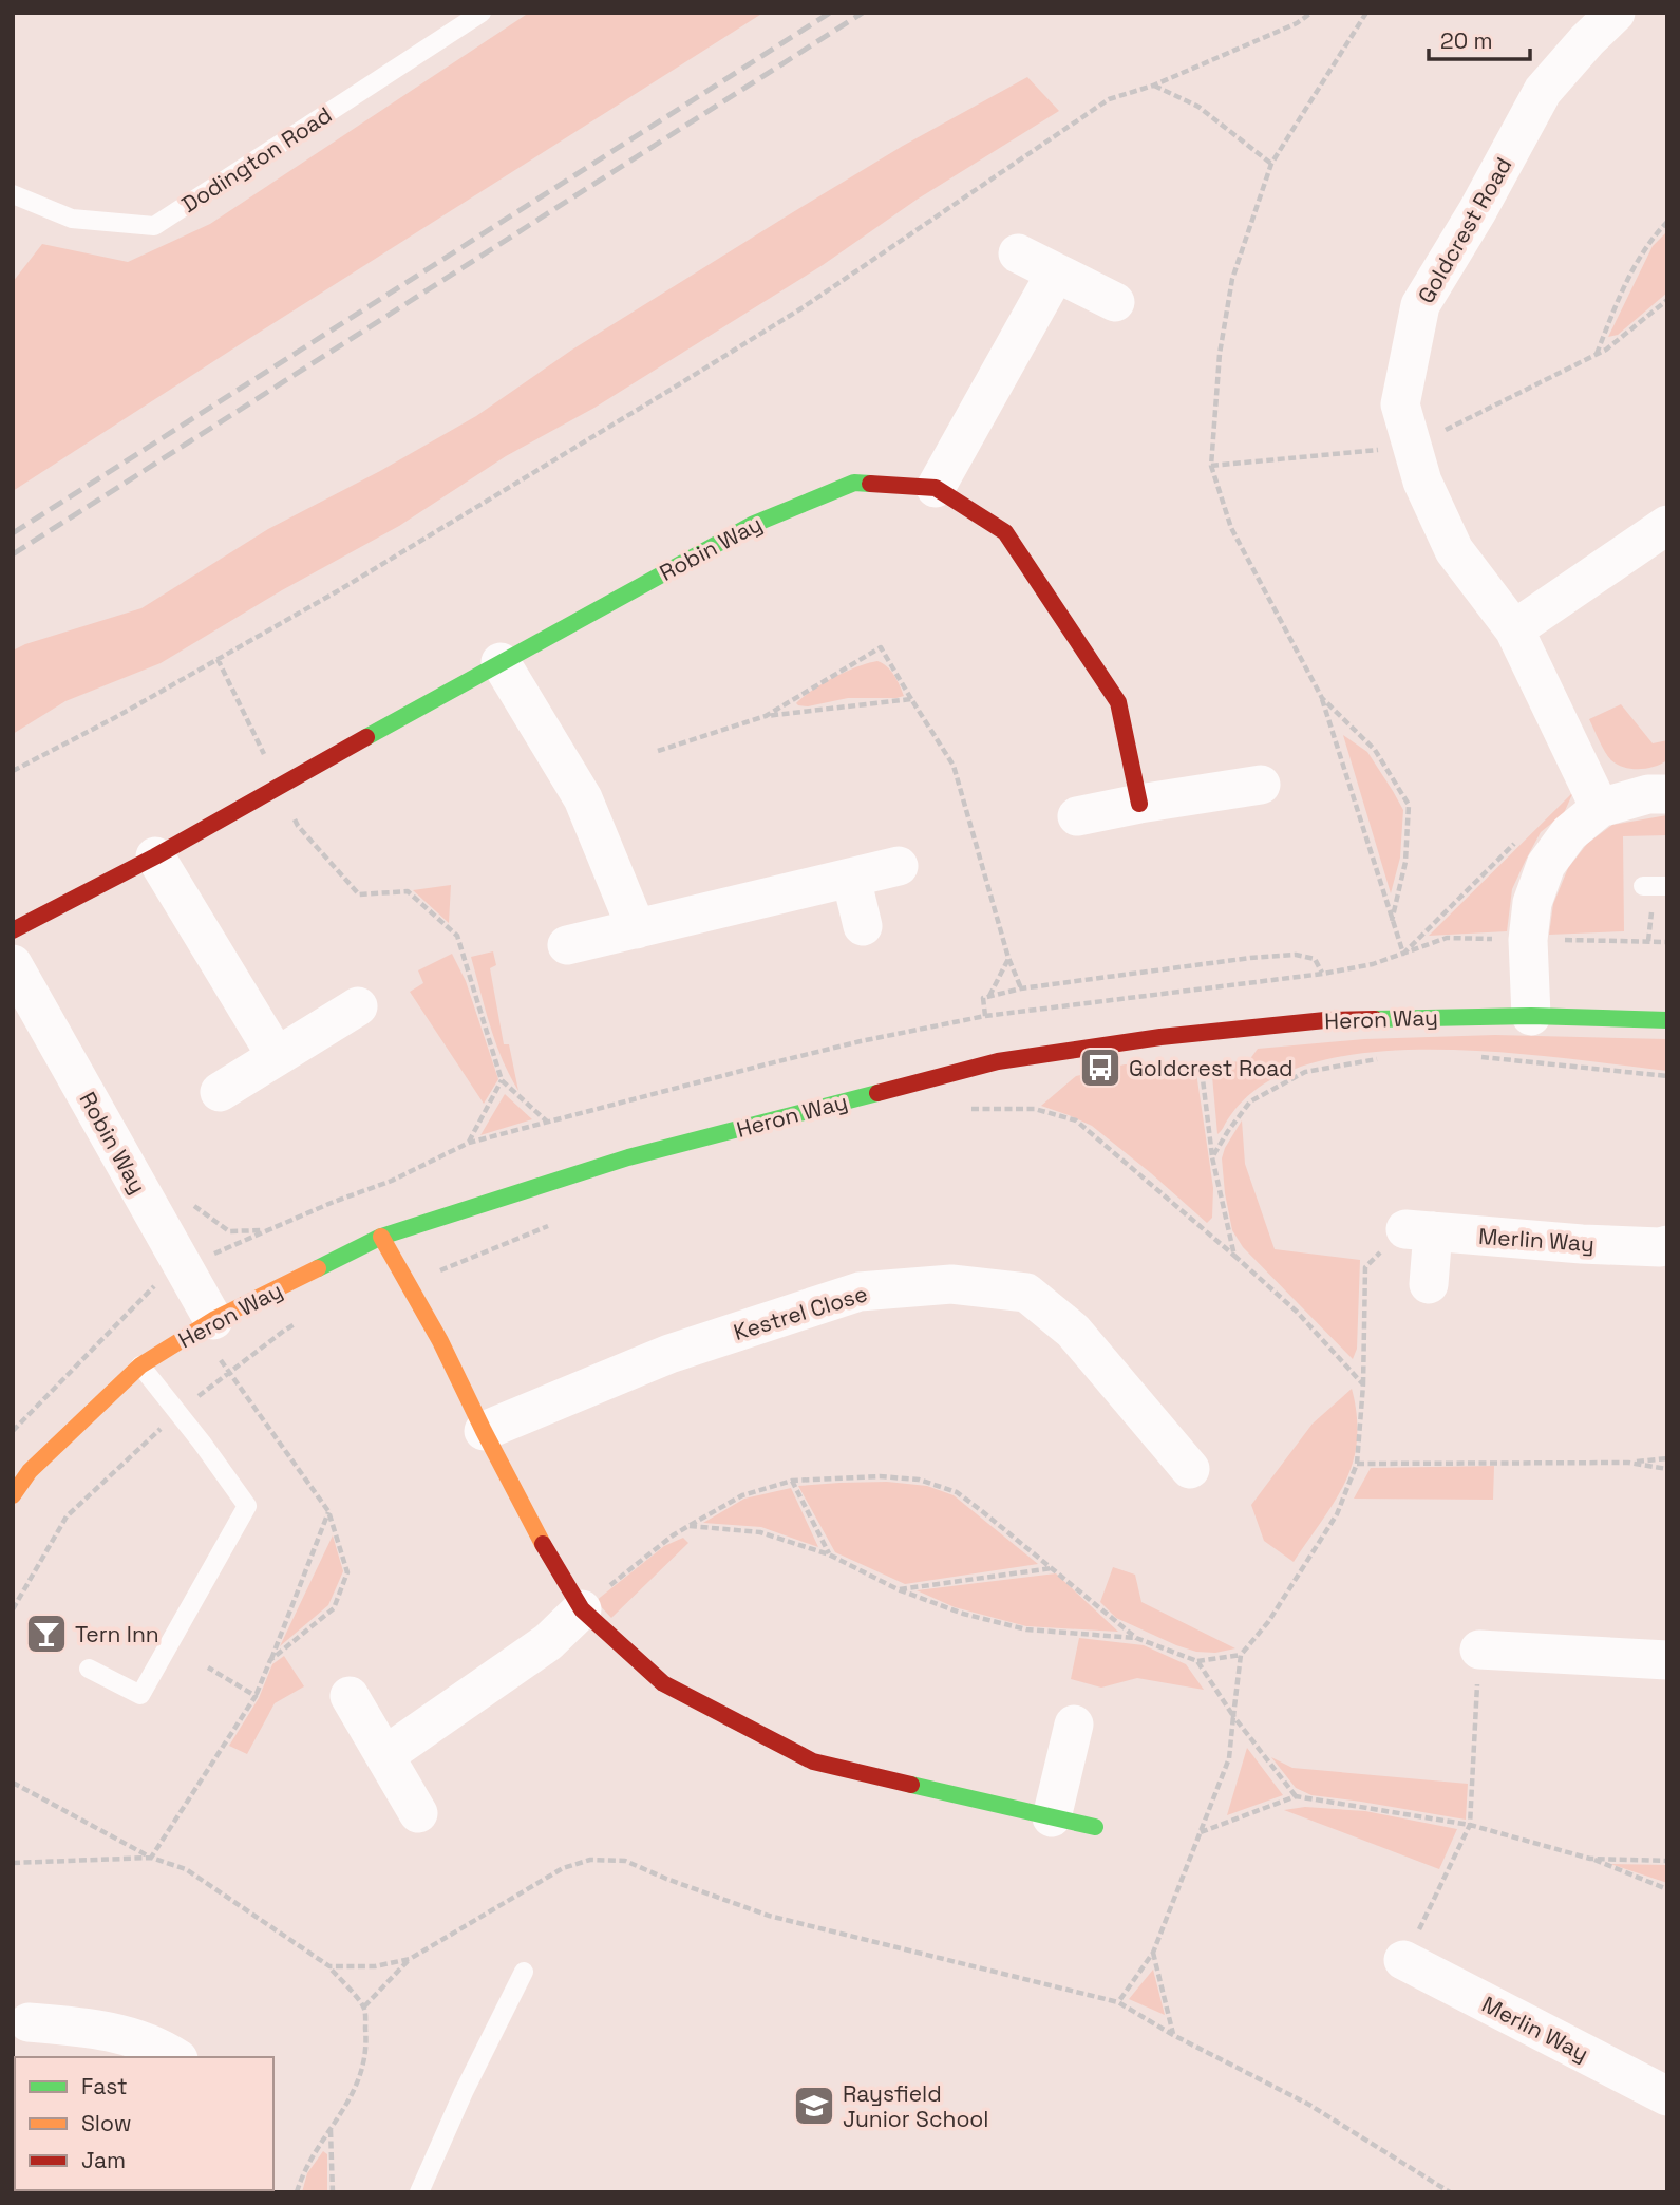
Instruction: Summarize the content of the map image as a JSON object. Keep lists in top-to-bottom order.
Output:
{
  "streets": {
    "street": [
      "Goldcrest Road",
      "Robin Way",
      "Heron Way",
      "Merlin Way",
      "Kestrel Close"
    ],
    "lane": ["Dodington Road"]
  },
  "crossings": [
    ["Robin Way", "Heron Way"]
  ],
  "places": {
    "bus stop": ["Goldcrest Road"],
    "bar": ["Tern Inn"],
    "school or university": ["Raysfield Junior School"]
  },
  "legend": ["Fast", "Slow", "Jam"],
  "scale_bar": "20 m"
}
